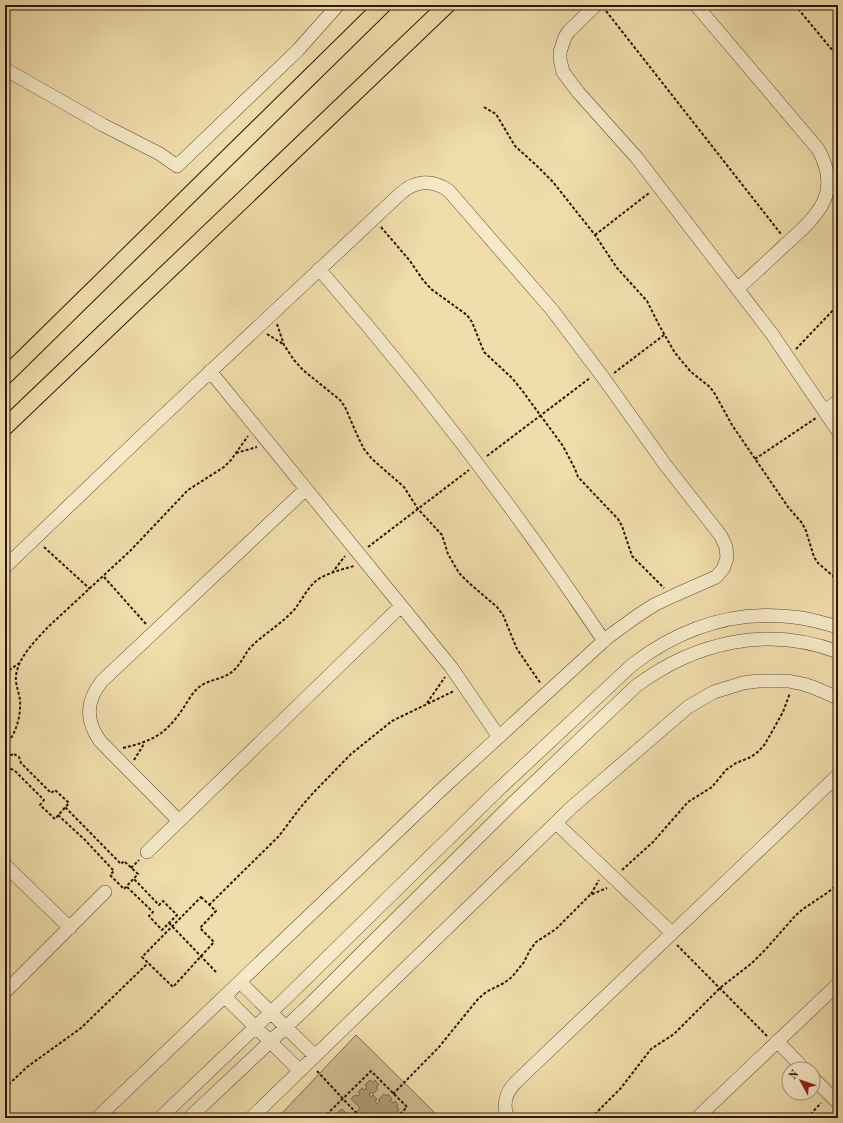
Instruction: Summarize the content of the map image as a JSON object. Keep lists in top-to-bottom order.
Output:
{
  "north": "top left"
}
